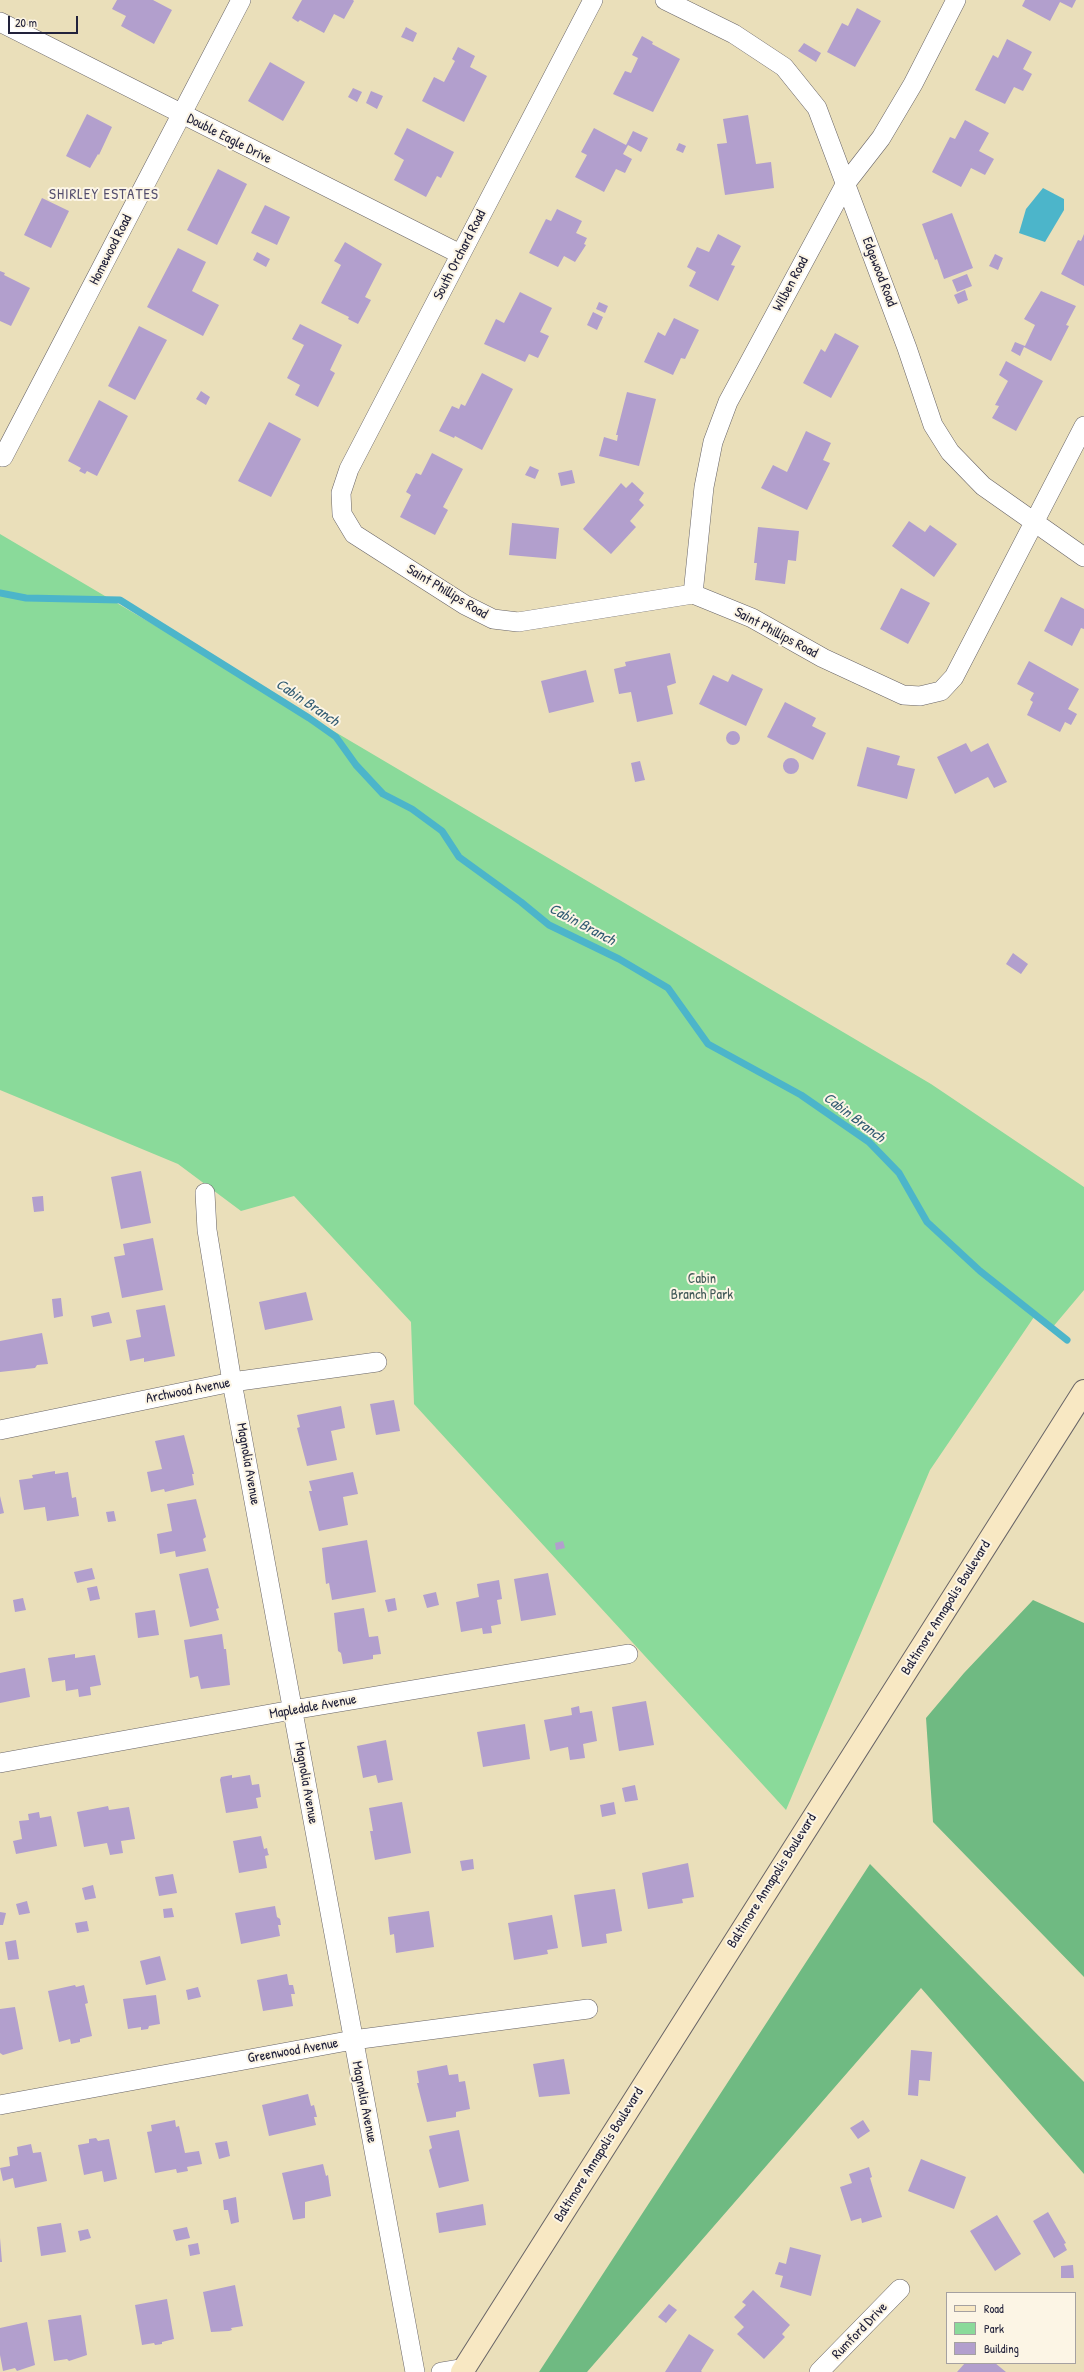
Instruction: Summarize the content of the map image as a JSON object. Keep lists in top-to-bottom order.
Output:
{
  "streets": {
    "main road": ["Baltimore Annapolis Boulevard"],
    "street": [
      "Double Eagle Drive",
      "Homewood Road",
      "South Orchard Road",
      "Edgewood Road",
      "Wilben Road",
      "Saint Phillips Road",
      "Archwood Avenue",
      "Magnolia Avenue",
      "Mapledale Avenue",
      "Greenwood Avenue",
      "Rumford Drive"
    ]
  },
  "crossings": [
    ["Double Eagle Drive", "Homewood Road"],
    ["Double Eagle Drive", "South Orchard Road"],
    ["South Orchard Road", "Saint Phillips Road"],
    ["Edgewood Road", "Wilben Road"],
    ["Edgewood Road", "Saint Phillips Road"],
    ["Wilben Road", "Saint Phillips Road"],
    ["Archwood Avenue", "Magnolia Avenue"],
    ["Magnolia Avenue", "Mapledale Avenue"],
    ["Magnolia Avenue", "Greenwood Avenue"]
  ],
  "districts": ["SHIRLEY ESTATES"],
  "water": ["Cabin Branch"],
  "parks": ["Cabin Branch Park"],
  "legend": ["Road", "Park", "Building"],
  "scale_bar": "20 m"
}
